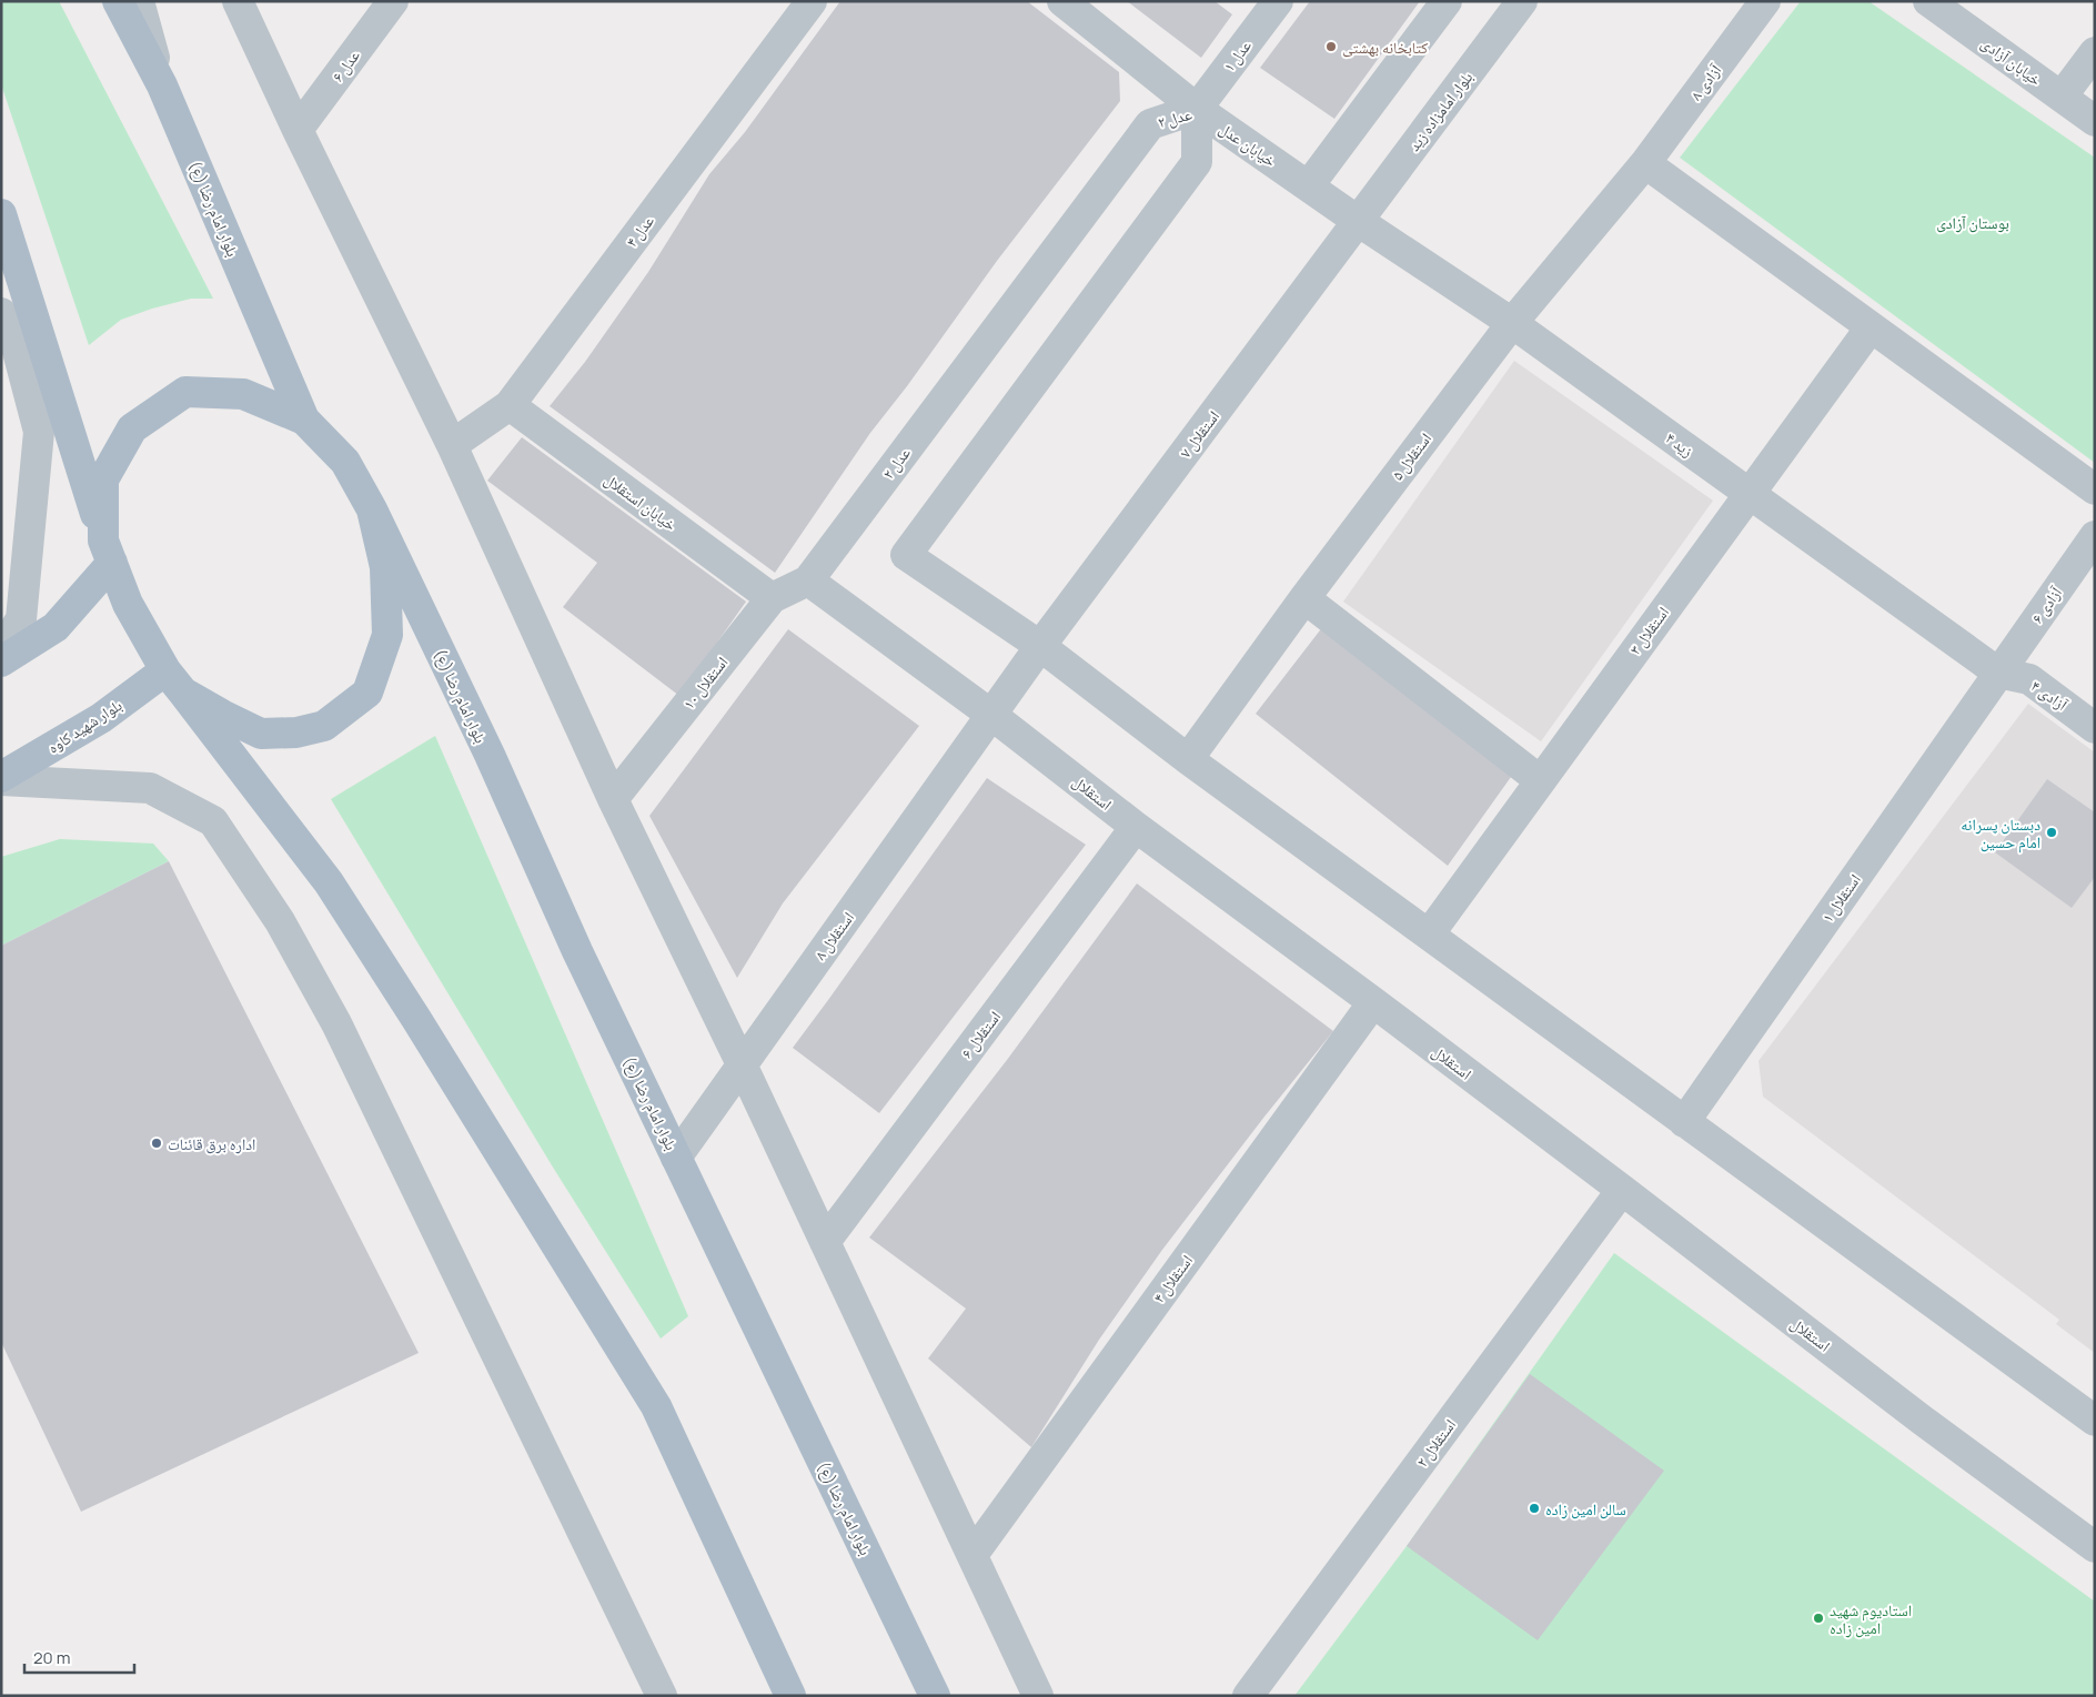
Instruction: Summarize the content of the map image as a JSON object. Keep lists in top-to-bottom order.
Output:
{
  "streets": {
    "main road": ["بلوار امام رضا (ع)", "بلوار شهید کاوه"],
    "street": [
      "عدل ۱",
      "خیابان آزادی",
      "عدل ۶",
      "آزادی ۸",
      "بلوار امامزاده زید",
      "عدل ۲",
      "خیابان عدل",
      "عدل ۴",
      "استقلال ۷",
      "زید ۴",
      "استقلال ۵",
      "خیابان استقلال",
      "آزادی ۶",
      "استقلال ۳",
      "استقلال ۱۰",
      "آزادی ۴",
      "استقلال",
      "استقلال ۱",
      "استقلال ۸",
      "استقلال ۶",
      "استقلال ۴",
      "استقلال ۲"
    ]
  },
  "crossings": [
    ["عدل ۱", "عدل ۲"],
    ["عدل ۱", "خیابان عدل"],
    ["آزادی ۸", "استقلال ۵"],
    ["بلوار امامزاده زید", "خیابان عدل"],
    ["بلوار امامزاده زید", "استقلال ۷"],
    ["بلوار امامزاده زید", "زید ۴"],
    ["عدل ۲", "خیابان عدل"],
    ["عدل ۲", "استقلال ۷"],
    ["عدل ۲", "استقلال ۱۰"],
    ["عدل ۲", "استقلال"],
    ["خیابان عدل", "استقلال ۷"],
    ["خیابان عدل", "زید ۴"],
    ["بلوار امام رضا (ع)", "استقلال ۸"],
    ["عدل ۴", "خیابان استقلال"],
    ["استقلال ۷", "زید ۴"],
    ["استقلال ۷", "استقلال"],
    ["استقلال ۷", "استقلال ۸"],
    ["زید ۴", "استقلال ۵"],
    ["زید ۴", "آزادی ۶"],
    ["زید ۴", "استقلال ۳"],
    ["زید ۴", "آزادی ۴"],
    ["زید ۴", "استقلال ۱"],
    ["خیابان استقلال", "استقلال ۱۰"],
    ["آزادی ۶", "آزادی ۴"],
    ["آزادی ۶", "استقلال ۱"],
    ["استقلال ۱۰", "استقلال"],
    ["آزادی ۴", "استقلال ۱"],
    ["استقلال", "استقلال ۸"],
    ["استقلال", "استقلال ۶"],
    ["استقلال", "استقلال ۴"],
    ["استقلال", "استقلال ۲"]
  ],
  "parks": ["بوستان آزادی"],
  "places": [
    "کتابخانه بهشتی",
    "دبستان پسرانه امام حسین",
    "اداره برق قائنات",
    "سالن امین زاده",
    "استادیوم شهید امین زاده"
  ],
  "scale_bar": "20 m"
}
